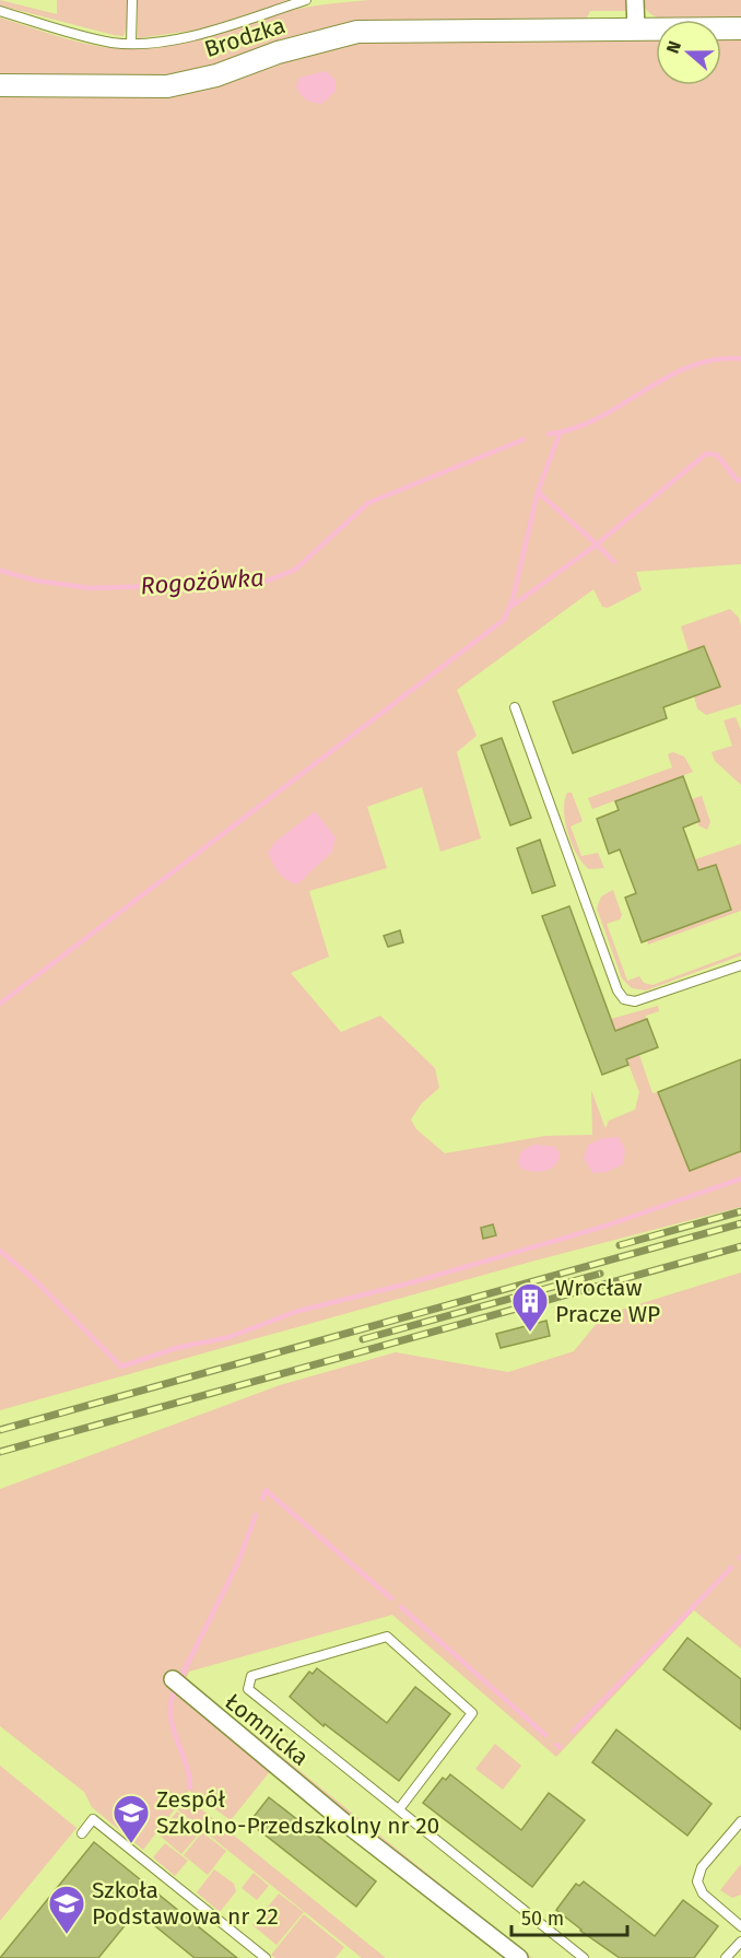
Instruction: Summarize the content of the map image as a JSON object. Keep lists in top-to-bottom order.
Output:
{
  "streets": {
    "street": ["Brodzka", "Łomnicka"]
  },
  "water": ["Rogożówka"],
  "places": {
    "building": ["Wrocław Pracze WP"],
    "school or university": ["Zespół Szkolno-Przedszkolny nr 20", "Szkoła Podstawowa nr 22"]
  },
  "scale_bar": "50 m",
  "north": "left"
}
